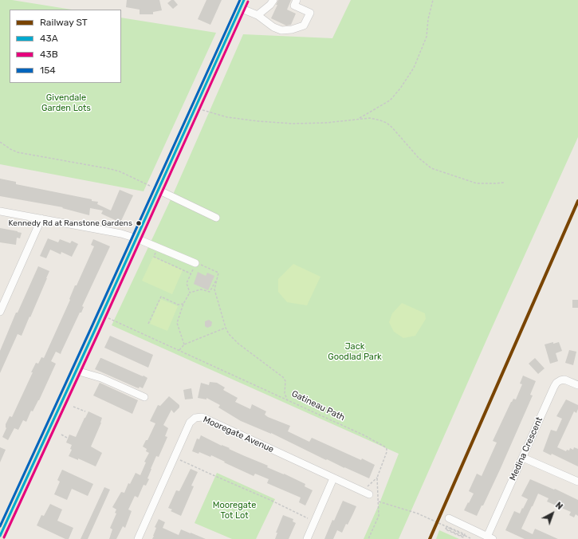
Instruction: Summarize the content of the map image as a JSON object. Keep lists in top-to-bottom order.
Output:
{
  "streets": {
    "street": ["Mooregate Avenue", "Medina Crescent"],
    "path": ["Gatineau Path"]
  },
  "parks": ["Givendale Garden Lots", "Jack Goodlad Park", "Mooregate Tot Lot"],
  "places": ["Kennedy Rd at Ranstone Gardens"],
  "lines": [
    "transit line 43A",
    "transit line 154",
    "transit line 43B",
    "rail line ST"
  ],
  "legend": [
    "Railway ST",
    "43A",
    "43B",
    "154"
  ],
  "north": "top right"
}
